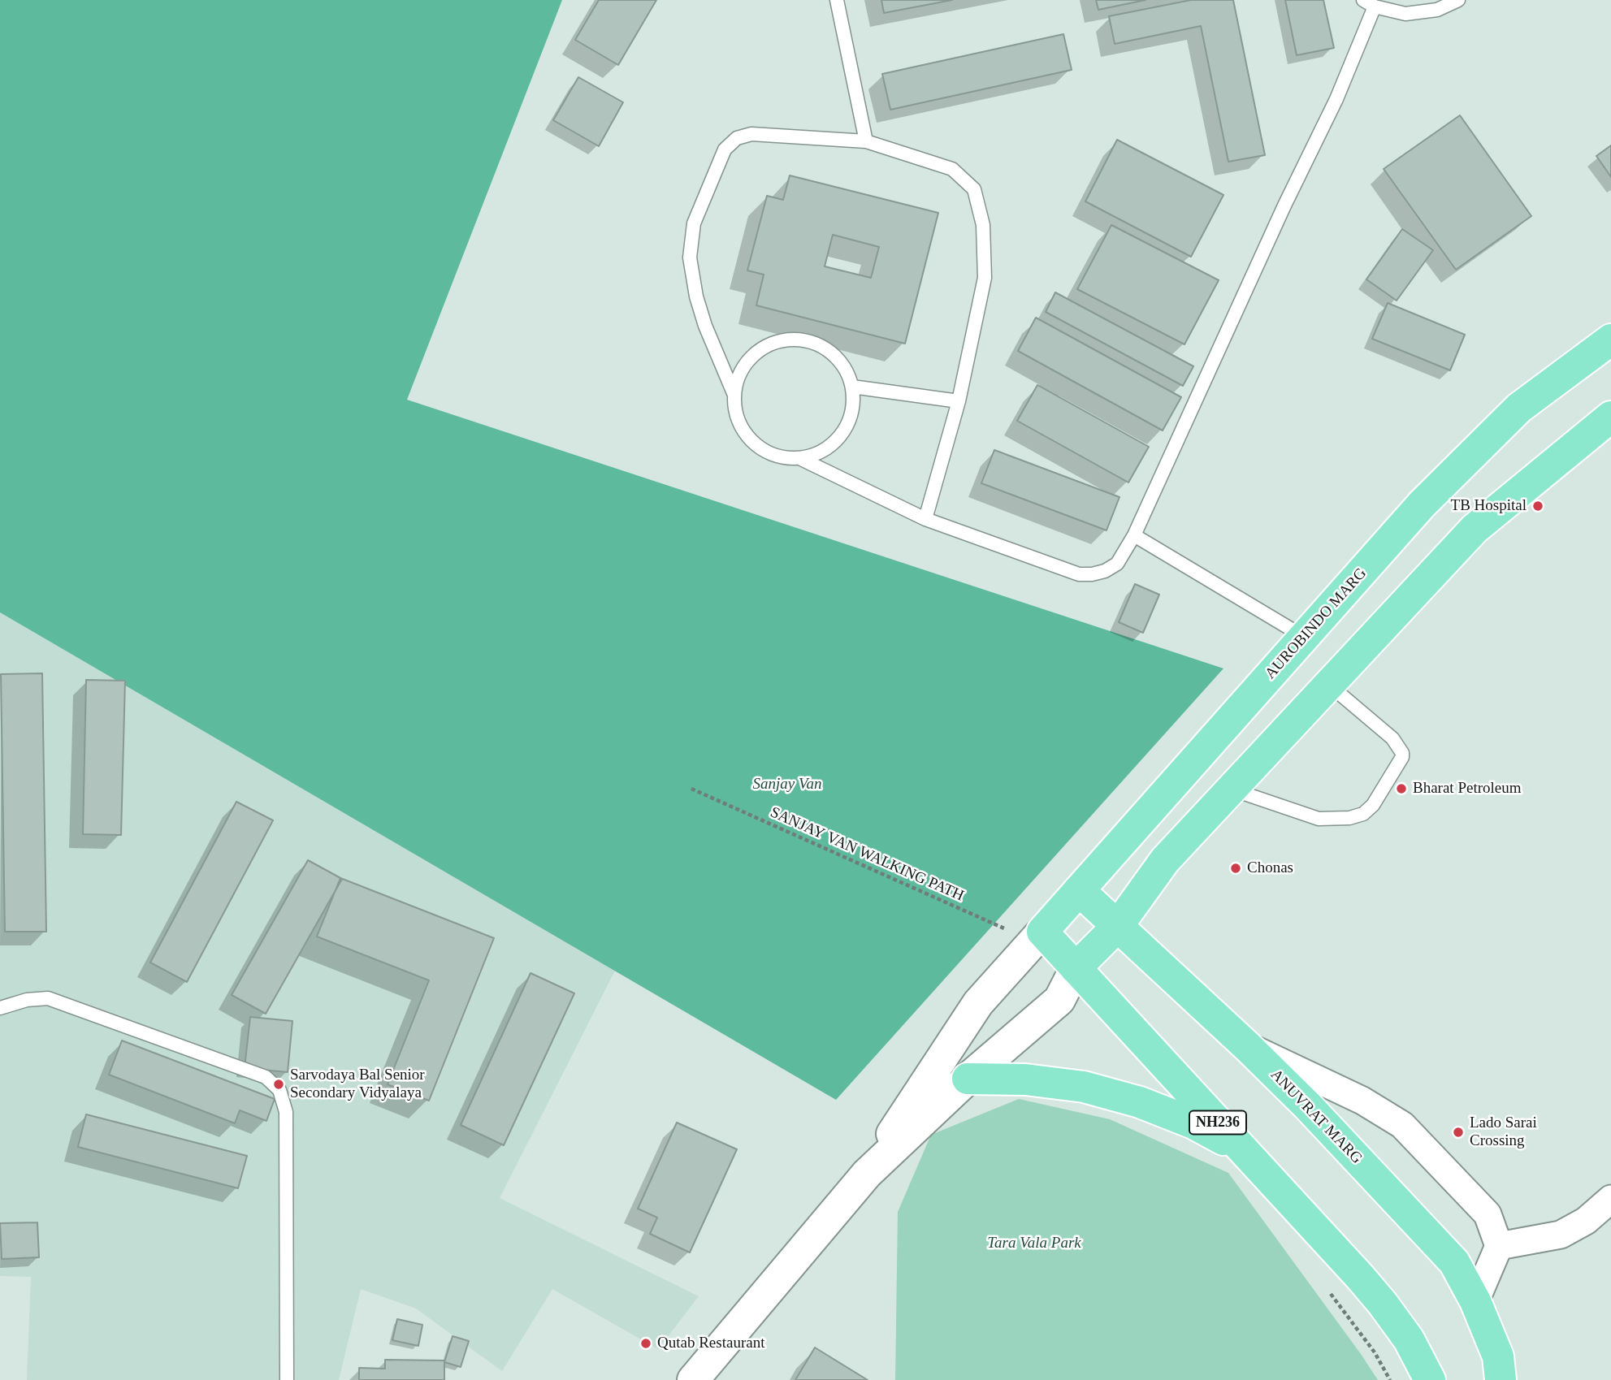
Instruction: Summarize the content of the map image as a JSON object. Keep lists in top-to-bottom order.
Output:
{
  "streets": {
    "highway": ["AUROBINDO MARG", "ANUVRAT MARG", "NH236"],
    "path": ["SANJAY VAN WALKING PATH"]
  },
  "crossings": [
    ["AUROBINDO MARG", "SANJAY VAN WALKING PATH"],
    ["AUROBINDO MARG", "ANUVRAT MARG"],
    ["AUROBINDO MARG", "NH236"],
    ["SANJAY VAN WALKING PATH", "NH236"]
  ],
  "parks": ["Sanjay Van", "Tara Vala Park"],
  "places": [
    "TB Hospital",
    "Bharat Petroleum",
    "Chonas",
    "Sarvodaya Bal Senior Secondary Vidyalaya",
    "Lado Sarai Crossing",
    "Qutab Restaurant"
  ]
}
